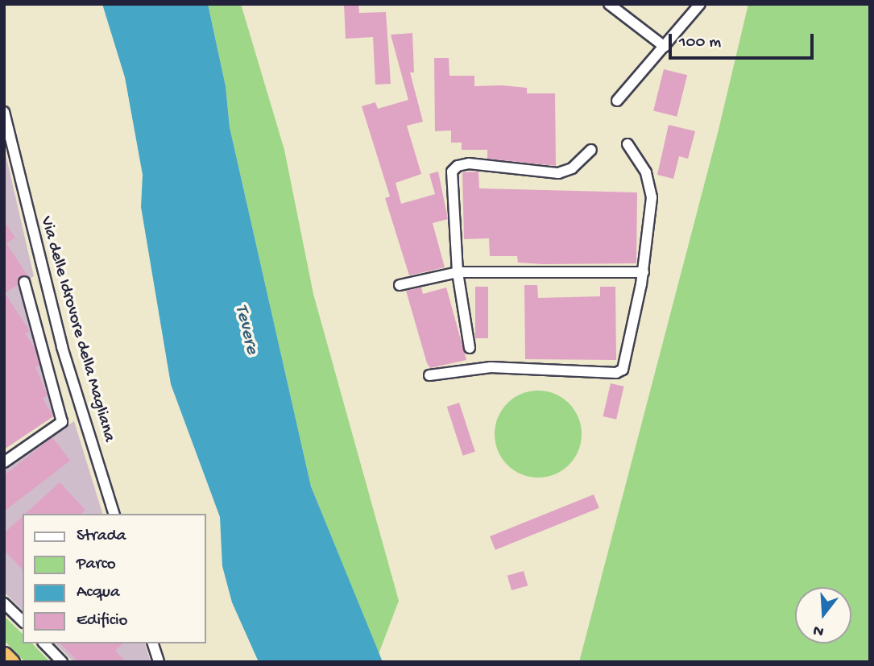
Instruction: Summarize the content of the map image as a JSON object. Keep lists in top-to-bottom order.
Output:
{
  "streets": {
    "street": ["Via delle Idrovore della Magliana"]
  },
  "water": ["Tevere"],
  "legend": [
    "Strada",
    "Parco",
    "Acqua",
    "Edificio"
  ],
  "scale_bar": "100 m",
  "north": "bottom"
}
